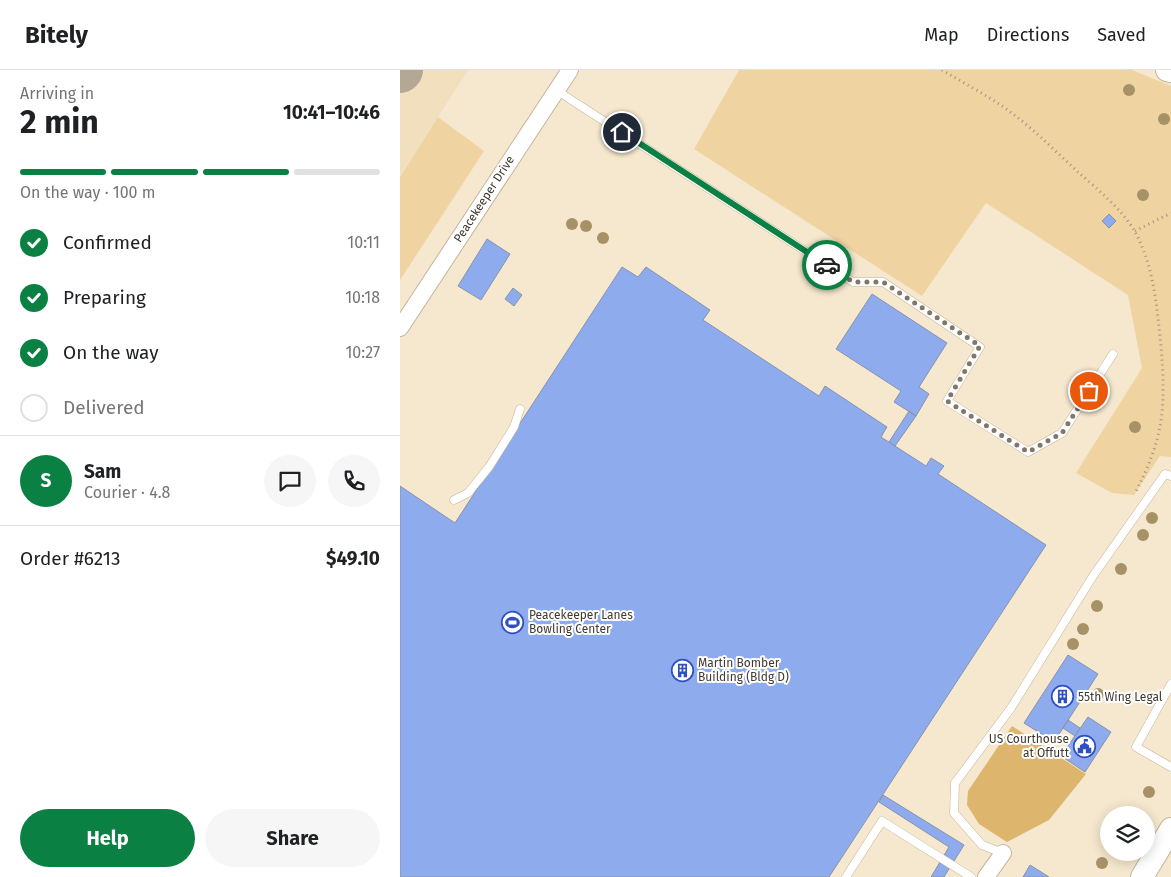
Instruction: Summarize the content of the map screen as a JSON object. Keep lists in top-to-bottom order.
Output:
{
  "streets": {
    "street": ["Peacekeeper Drive"]
  },
  "places": {
    "sports": ["Peacekeeper Lanes Bowling Center"],
    "building": ["Martin Bomber Building (Bldg D)", "55th Wing Legal"],
    "public building": ["US Courthouse at Offutt"]
  },
  "page": {
    "header": "Bitely",
    "nav": ["Map", "Directions", "Saved"],
    "heading": ["2 min", "Arriving in", "10:41–10:46"],
    "panel": [
      "Sam",
      "Courier · 4.8",
      "Order #6213",
      "$49.10"
    ],
    "bar": "On the way · 100 m",
    "list": [
      ["Confirmed", "10:11"],
      ["Preparing", "10:18"],
      ["On the way", "10:27"],
      "Delivered"
    ],
    "round": "S",
    "buttons": ["Help", "Share"]
  }
}
